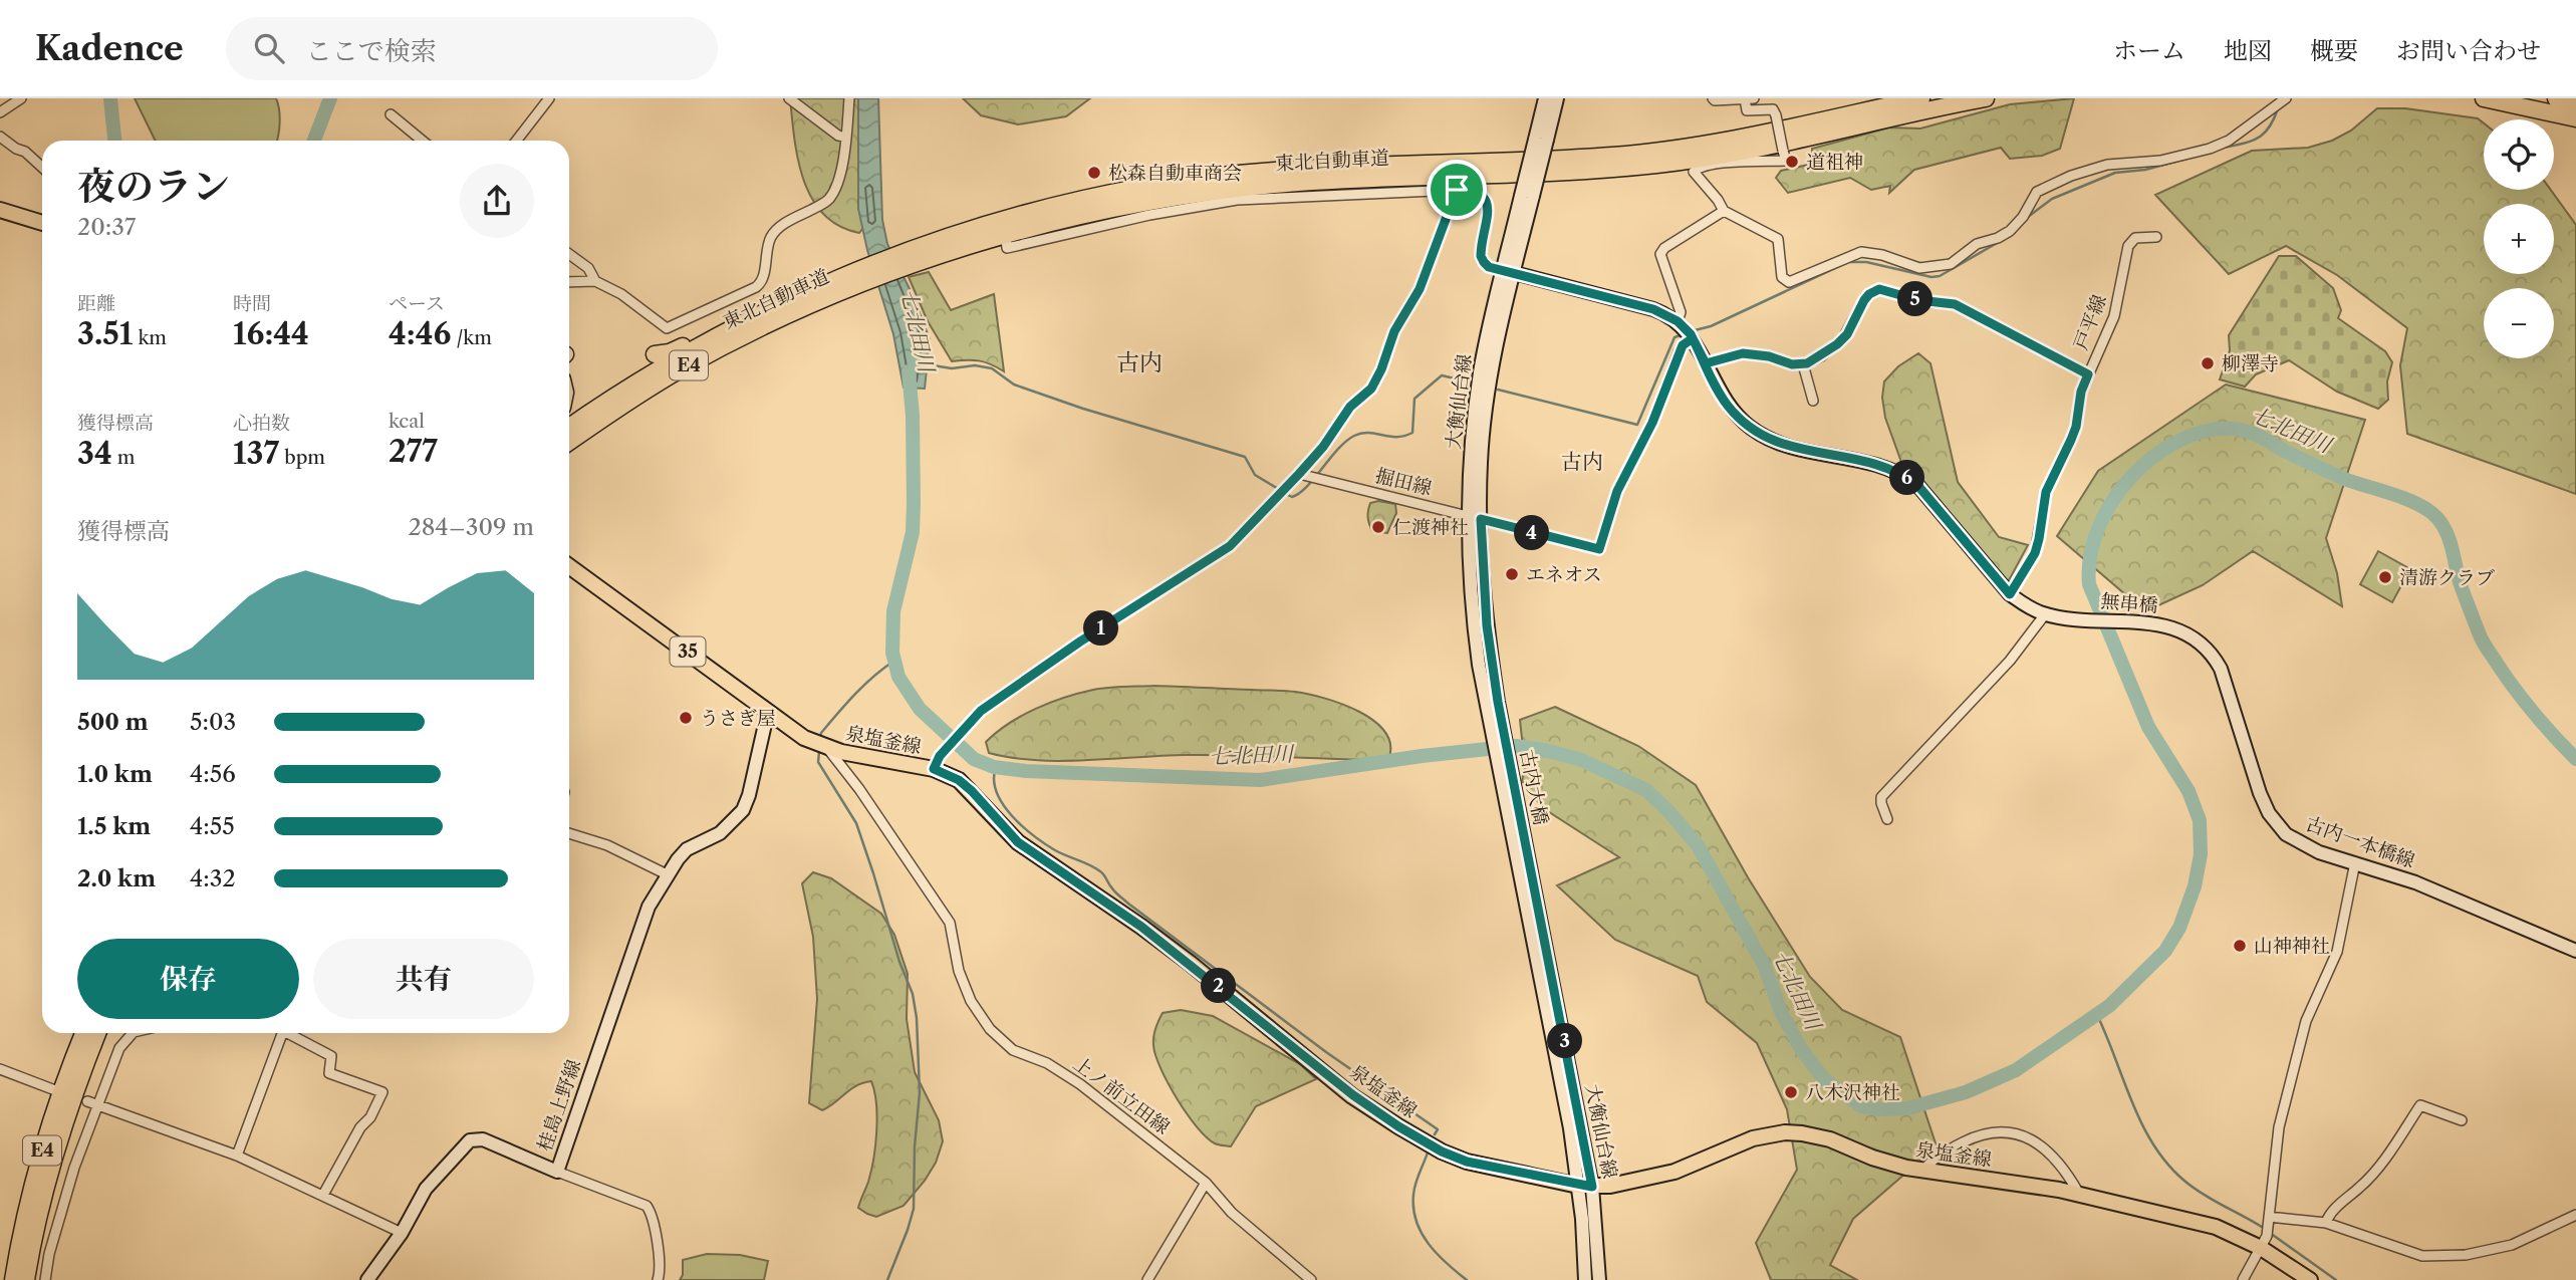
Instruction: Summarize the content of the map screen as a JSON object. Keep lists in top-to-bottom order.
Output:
{
  "streets": {
    "highway": ["東北自動車道", "E4"],
    "main road": ["35", "泉塩釜線"],
    "street": [
      "戸平線",
      "大衡仙台線",
      "掘田線",
      "無串橋",
      "古内大橋",
      "古内一本橋線",
      "上ノ前立田線",
      "桂島上野線"
    ]
  },
  "crossings": [
    ["大衡仙台線", "掘田線"],
    ["大衡仙台線", "泉塩釜線"],
    ["大衡仙台線", "古内大橋"],
    ["無串橋", "古内一本橋線"],
    ["泉塩釜線", "上ノ前立田線"],
    ["泉塩釜線", "桂島上野線"]
  ],
  "districts": ["古内", "古内"],
  "water": ["七北田川"],
  "places": [
    "道祖神",
    "松森自動車商会",
    "柳澤寺",
    "仁渡神社",
    "エネオス",
    "清游クラブ",
    "うさぎ屋",
    "山神神社",
    "八木沢神社"
  ],
  "page": {
    "header": "Kadence",
    "search": "ここで検索",
    "nav": [
      "ホーム",
      "地図",
      "概要",
      "お問い合わせ"
    ],
    "map_buttons": ["+", "−"],
    "heading": ["夜のラン", "20:37"],
    "stats": [
      ["距離", "3.51 km"],
      ["時間", "16:44"],
      ["ペース", "4:46 /km"],
      ["獲得標高", "34 m"],
      ["心拍数", "137 bpm"],
      ["kcal", "277"]
    ],
    "pins": [
      "5",
      "6",
      "4",
      "1",
      "2",
      "3"
    ],
    "chart": ["獲得標高", "284–309 m"],
    "list": [
      {
        "name": "500 m",
        "note": "5:03"
      },
      {
        "name": "1.0 km",
        "note": "4:56"
      },
      {
        "name": "1.5 km",
        "note": "4:55"
      },
      {
        "name": "2.0 km",
        "note": "4:32"
      }
    ],
    "buttons": ["保存", "共有"]
  }
}
